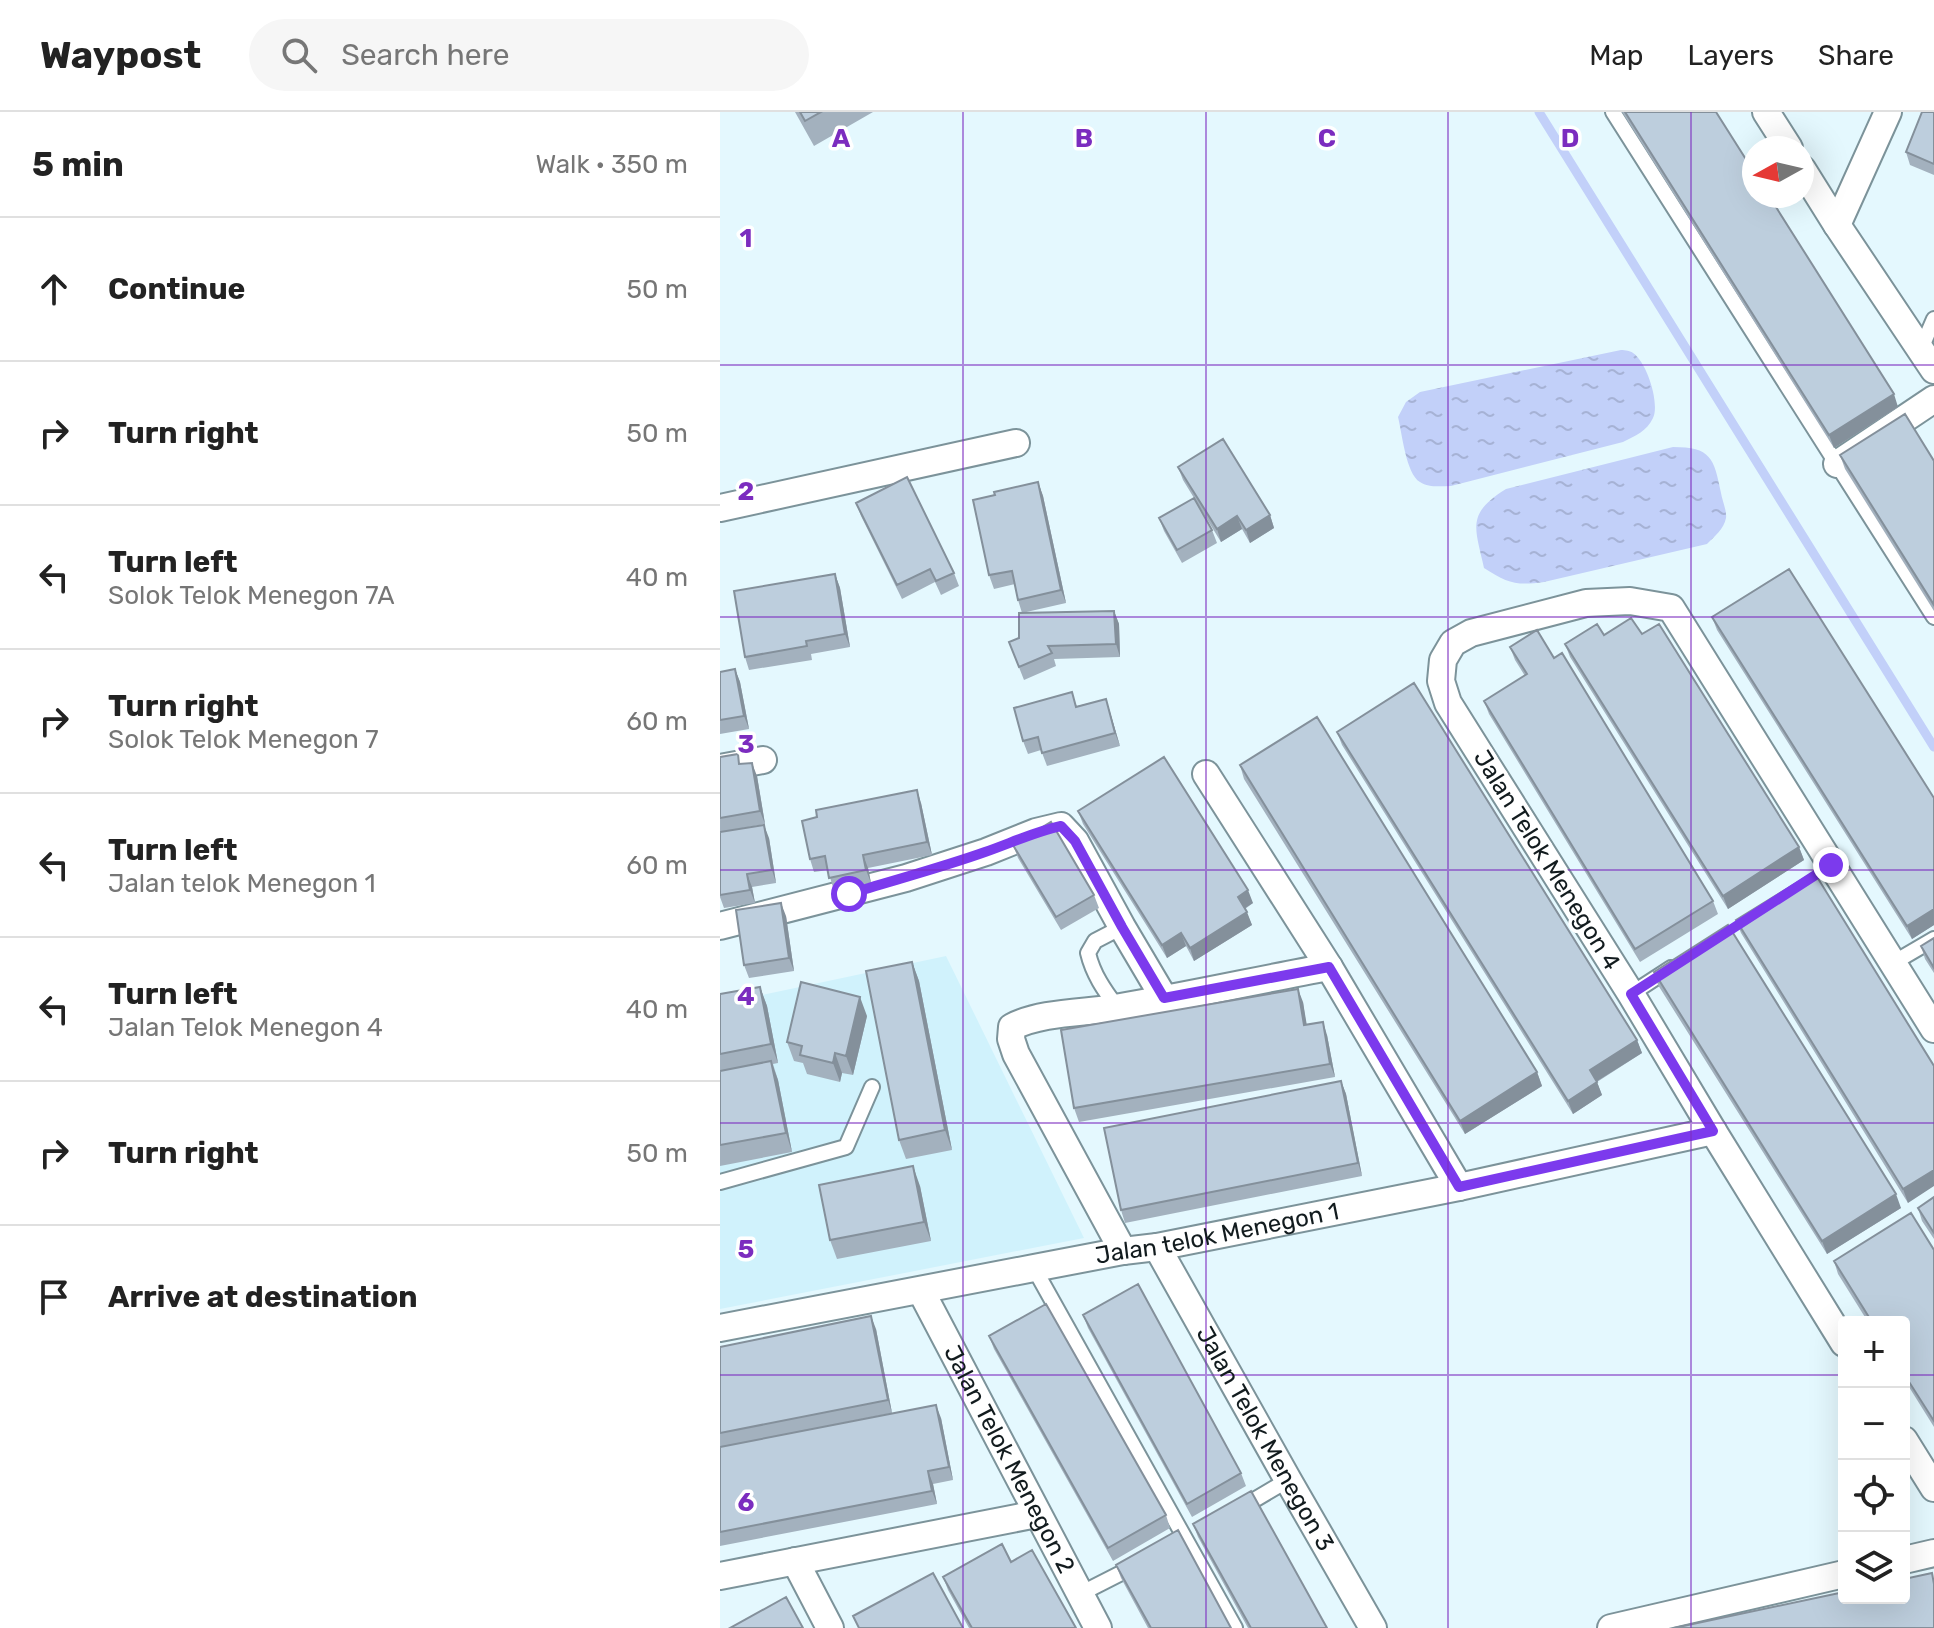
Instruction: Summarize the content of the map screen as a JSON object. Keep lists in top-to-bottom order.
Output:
{
  "streets": {
    "street": [
      "Jalan Telok Menegon 4",
      "Jalan telok Menegon 1",
      "Jalan Telok Menegon 3",
      "Jalan Telok Menegon 2"
    ]
  },
  "crossings": [
    ["Jalan Telok Menegon 4", "Jalan telok Menegon 1"],
    ["Jalan telok Menegon 1", "Jalan Telok Menegon 3"],
    ["Jalan telok Menegon 1", "Jalan Telok Menegon 2"]
  ],
  "north": "left",
  "page": {
    "header": "Waypost",
    "search": "Search here",
    "nav": ["Map", "Layers", "Share"],
    "heading": ["5 min", "Walk · 350 m"],
    "list": [
      ["Continue", "50 m"],
      ["Turn right", "50 m"],
      ["Turn left", "Solok Telok Menegon 7A", "40 m"],
      ["Turn right", "Solok Telok Menegon 7", "60 m"],
      ["Turn left", "Jalan telok Menegon 1", "60 m"],
      ["Turn left", "Jalan Telok Menegon 4", "40 m"],
      ["Turn right", "50 m"],
      "Arrive at destination"
    ],
    "map_buttons": ["+", "−"]
  },
  "grid": {
    "columns": [
      "A",
      "B",
      "C",
      "D"
    ],
    "rows": [
      "1",
      "2",
      "3",
      "4",
      "5",
      "6"
    ]
  }
}
